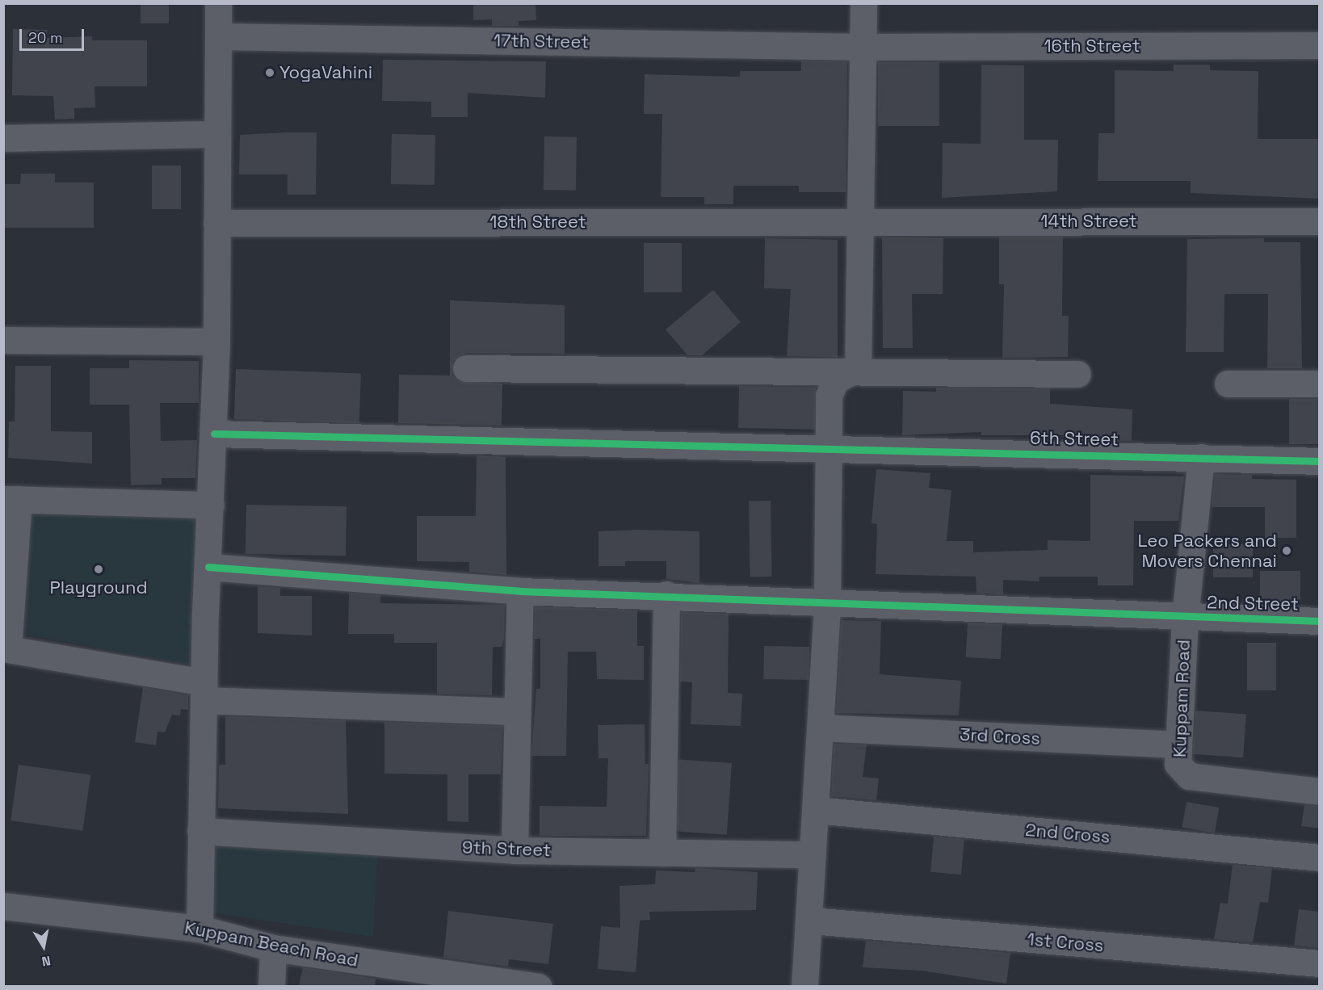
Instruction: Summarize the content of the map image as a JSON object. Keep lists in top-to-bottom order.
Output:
{
  "streets": {
    "street": [
      "17th Street",
      "16th Street",
      "14th Street",
      "18th Street",
      "6th Street",
      "2nd Street",
      "Kuppam Road",
      "3rd Cross",
      "2nd Cross",
      "9th Street",
      "1st Cross",
      "Kuppam Beach Road"
    ]
  },
  "crossings": [
    ["17th Street", "16th Street"],
    ["14th Street", "18th Street"],
    ["6th Street", "Kuppam Road"],
    ["2nd Street", "Kuppam Road"],
    ["Kuppam Road", "3rd Cross"]
  ],
  "places": ["YogaVahini", "Leo Packers and Movers Chennai", "Playground"],
  "scale_bar": "20 m",
  "north": "bottom"
}
